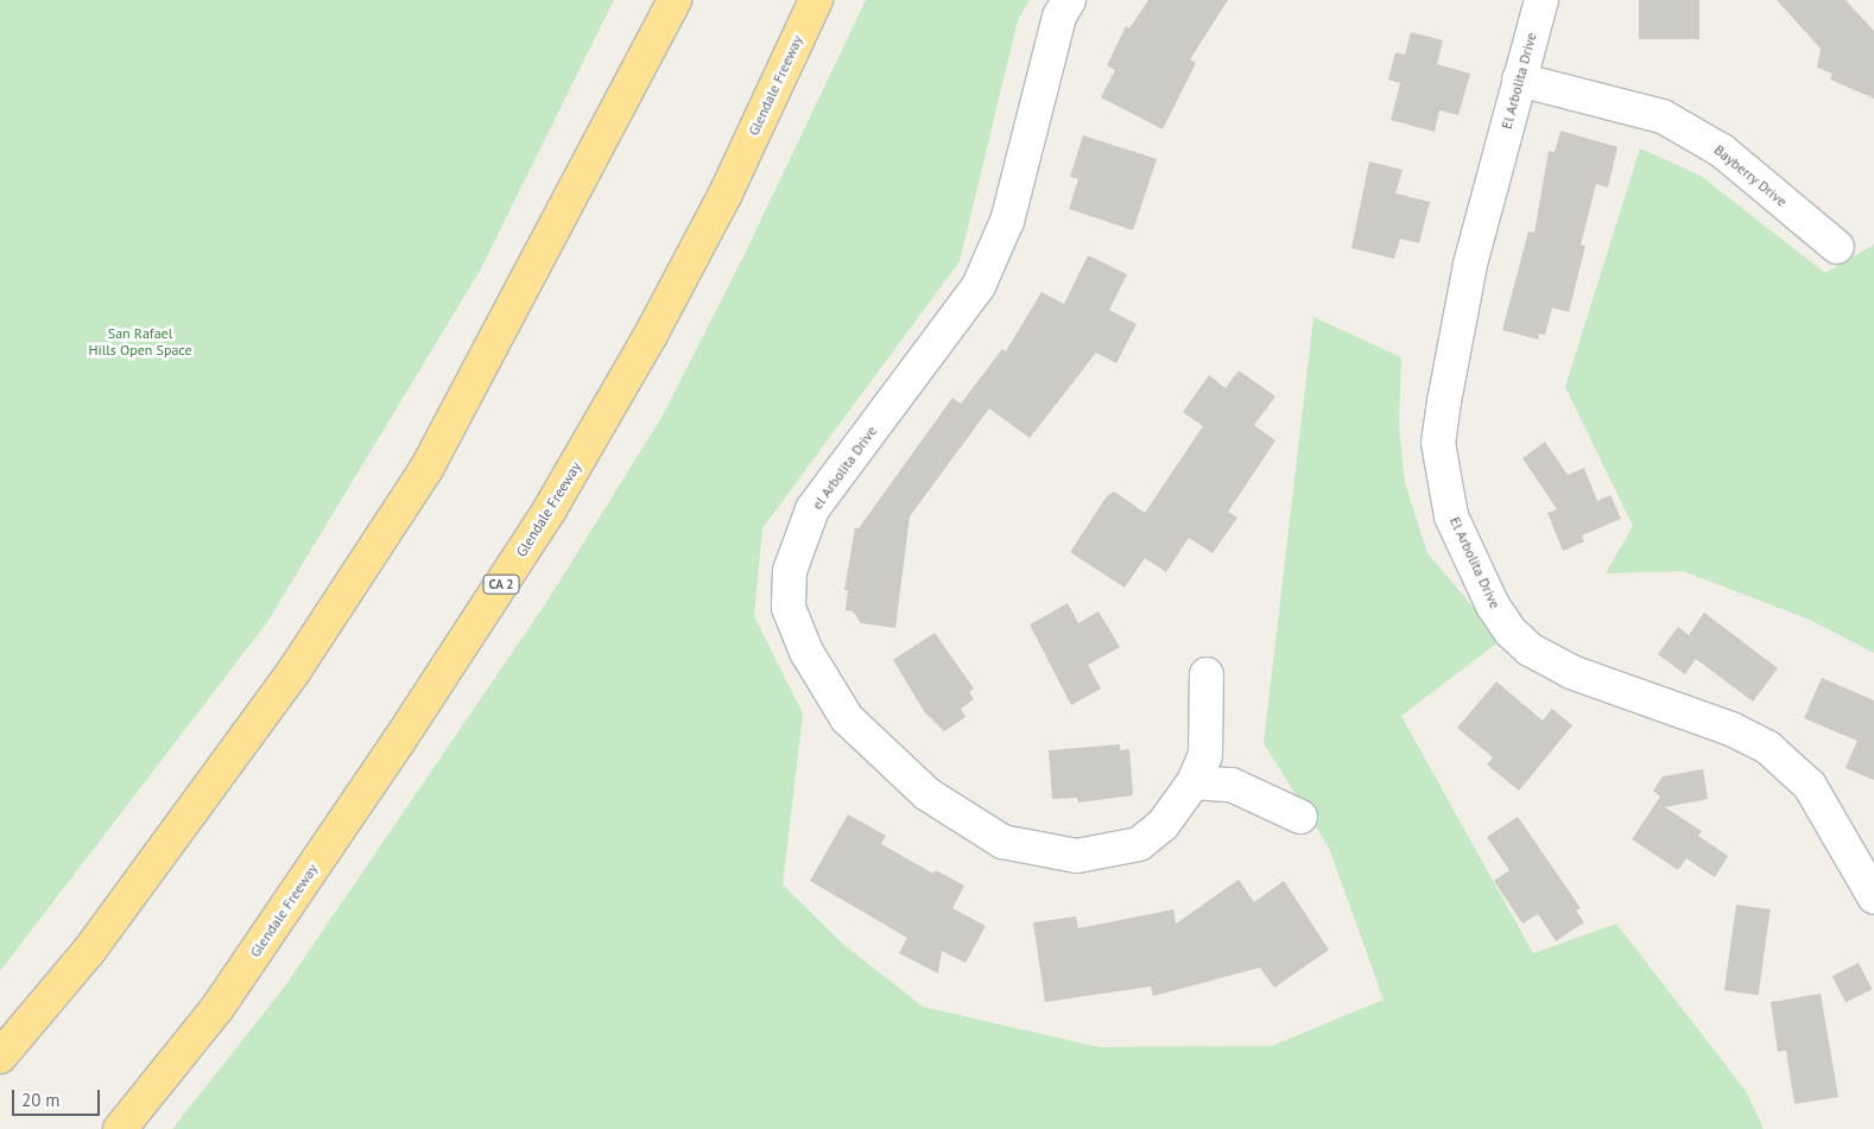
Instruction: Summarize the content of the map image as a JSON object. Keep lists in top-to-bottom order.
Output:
{
  "streets": {
    "highway": ["Glendale Freeway", "CA 2"],
    "street": ["El Arbolita Drive", "Bayberry Drive", "el Arbolita Drive"]
  },
  "crossings": [
    ["El Arbolita Drive", "Bayberry Drive"]
  ],
  "parks": ["San Rafael Hills Open Space"],
  "scale_bar": "20 m"
}
